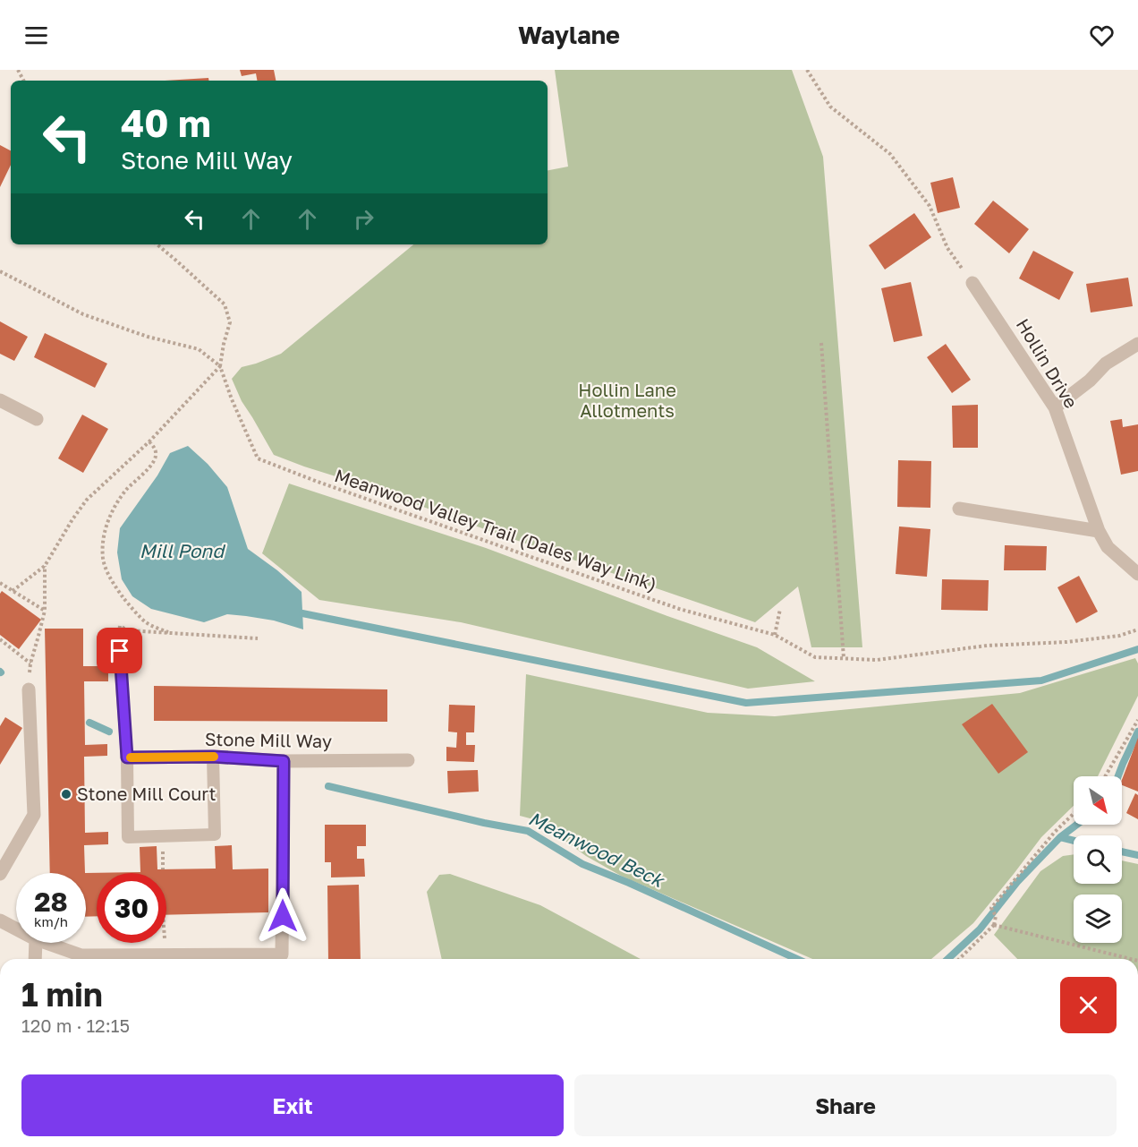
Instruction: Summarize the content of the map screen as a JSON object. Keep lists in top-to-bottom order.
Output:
{
  "streets": {
    "street": ["Hollin Drive", "Stone Mill Way"],
    "path": ["Meanwood Valley Trail (Dales Way Link)"]
  },
  "water": ["Mill Pond", "Meanwood Beck"],
  "parks": ["Hollin Lane Allotments"],
  "places": ["Stone Mill Court"],
  "north": "bottom right",
  "page": {
    "header": "Waylane",
    "turn": ["40 m", "Stone Mill Way"],
    "speed": "28 km/h",
    "limit": "30",
    "heading": ["1 min", "120 m · 12:15"],
    "buttons": ["Exit", "Share"]
  }
}
